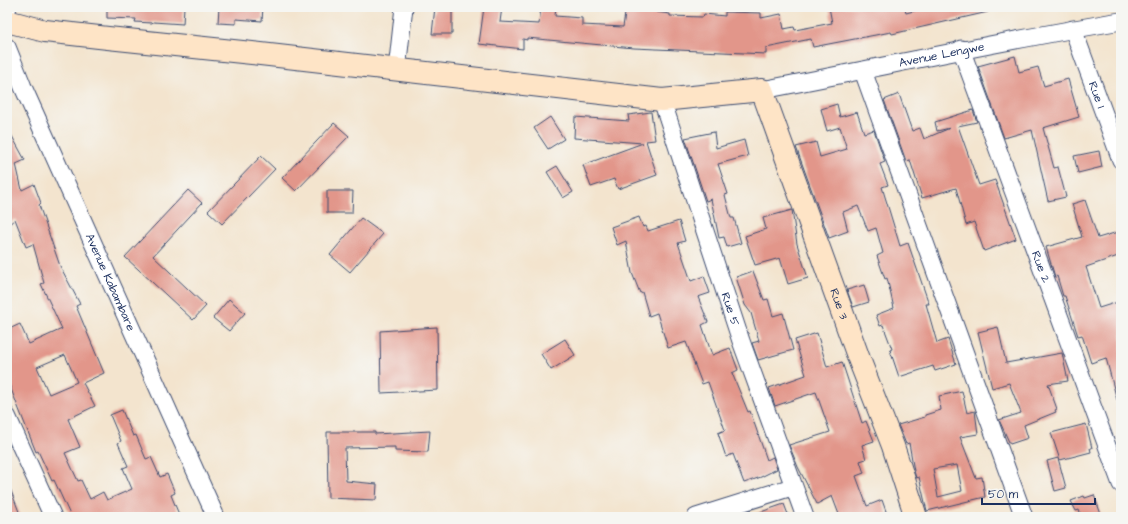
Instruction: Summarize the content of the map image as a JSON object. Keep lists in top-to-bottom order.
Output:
{
  "streets": {
    "street": [
      "Avenue Lengwe",
      "Rue 1",
      "Rue 2",
      "Avenue Kabambare",
      "Rue 3",
      "Rue 5"
    ]
  },
  "crossings": [
    ["Avenue Lengwe", "Rue 1"],
    ["Avenue Lengwe", "Rue 2"],
    ["Avenue Lengwe", "Rue 3"]
  ],
  "scale_bar": "50 m"
}
